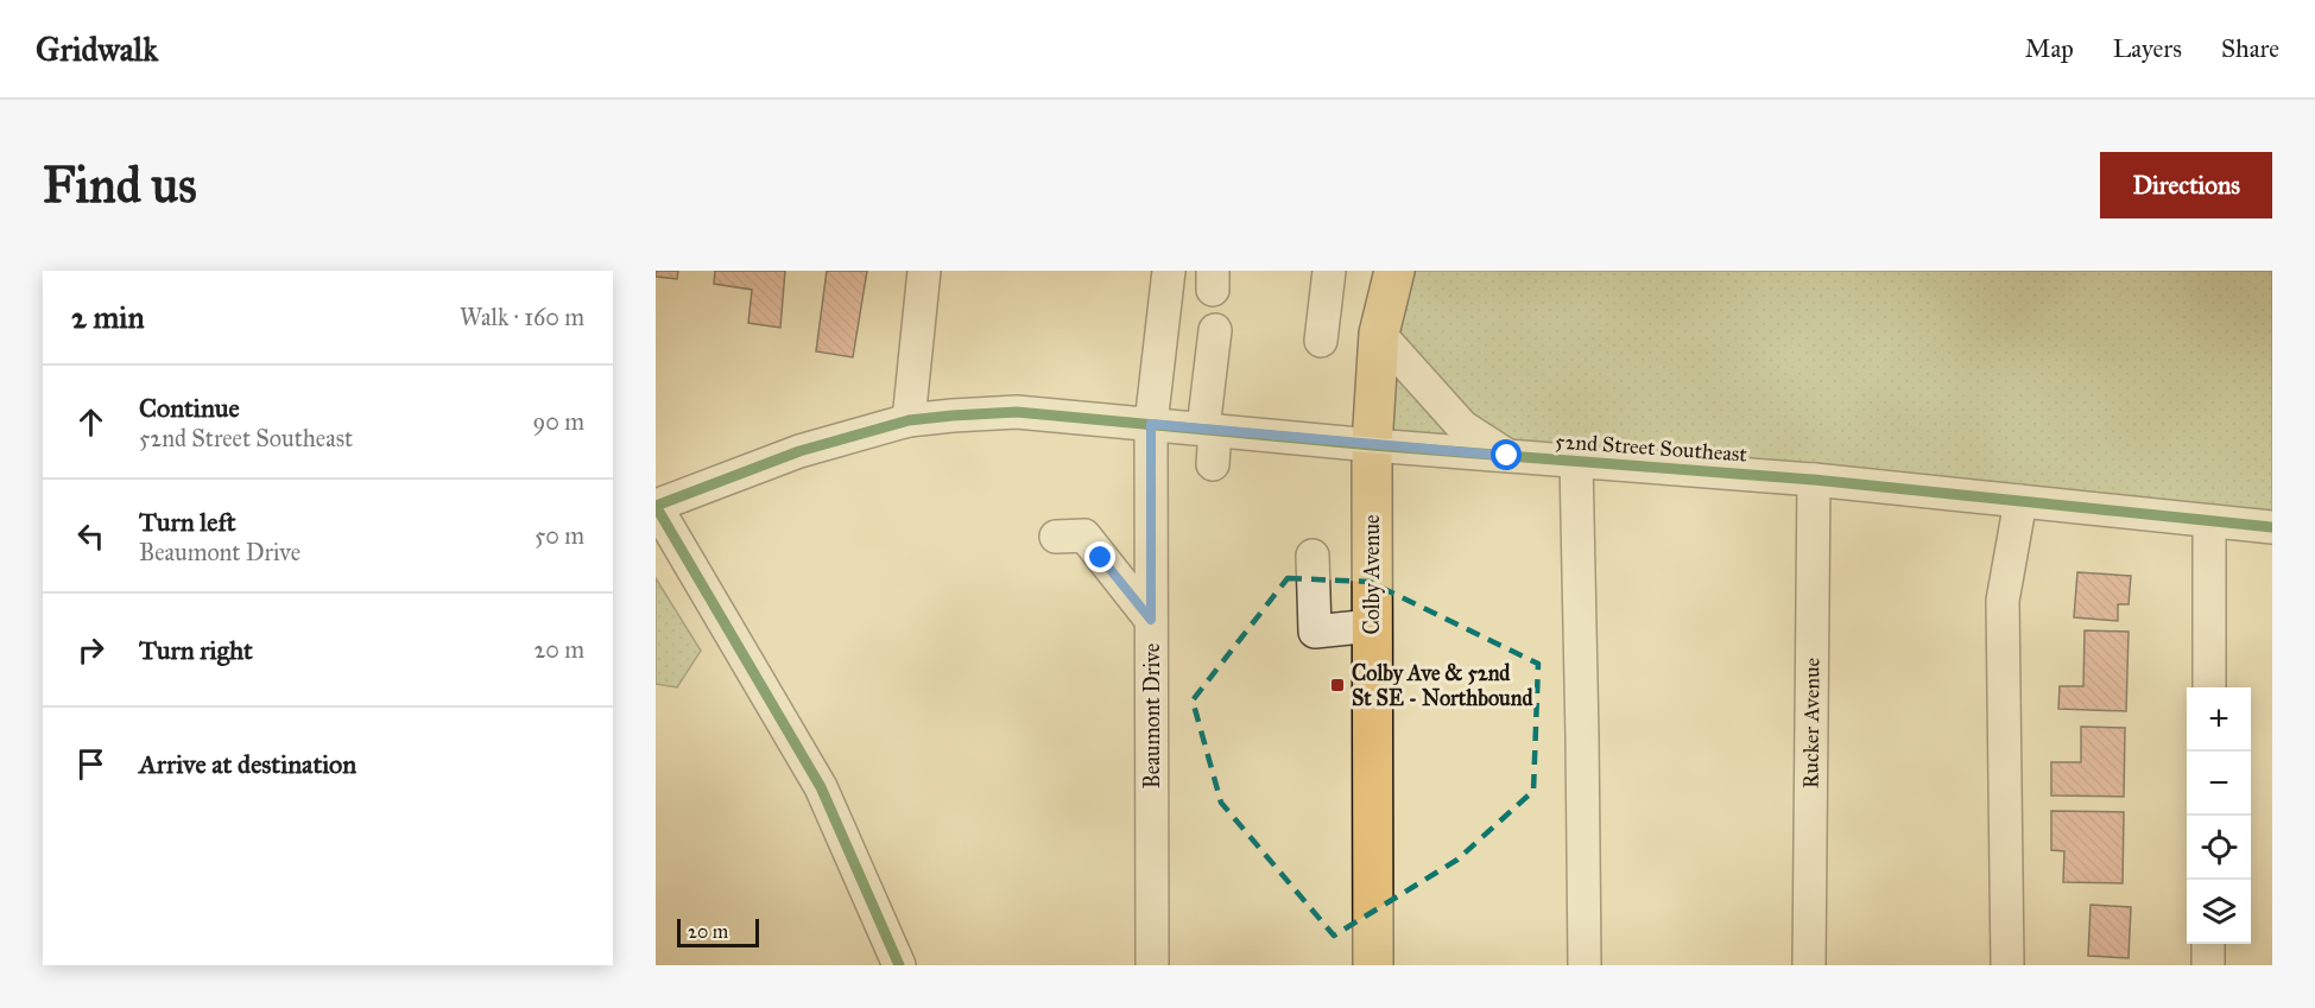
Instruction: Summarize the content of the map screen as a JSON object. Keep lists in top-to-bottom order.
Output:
{
  "streets": {
    "main road": ["Colby Avenue"],
    "street": ["52nd Street Southeast", "Beaumont Drive", "Rucker Avenue"]
  },
  "crossings": [
    ["52nd Street Southeast", "Colby Avenue"],
    ["52nd Street Southeast", "Beaumont Drive"],
    ["52nd Street Southeast", "Rucker Avenue"]
  ],
  "places": {
    "transit": ["Colby Ave & 52nd St SE - Northbound"]
  },
  "scale_bar": "20 m",
  "page": {
    "header": "Gridwalk",
    "nav": ["Map", "Layers", "Share"],
    "buttons": "Directions",
    "title": "Find us",
    "heading": ["2 min", "Walk · 160 m"],
    "list": [
      ["Continue", "52nd Street Southeast", "90 m"],
      ["Turn left", "Beaumont Drive", "50 m"],
      ["Turn right", "20 m"],
      "Arrive at destination"
    ],
    "map_buttons": ["+", "−"],
    "scale": "20 m"
  }
}
